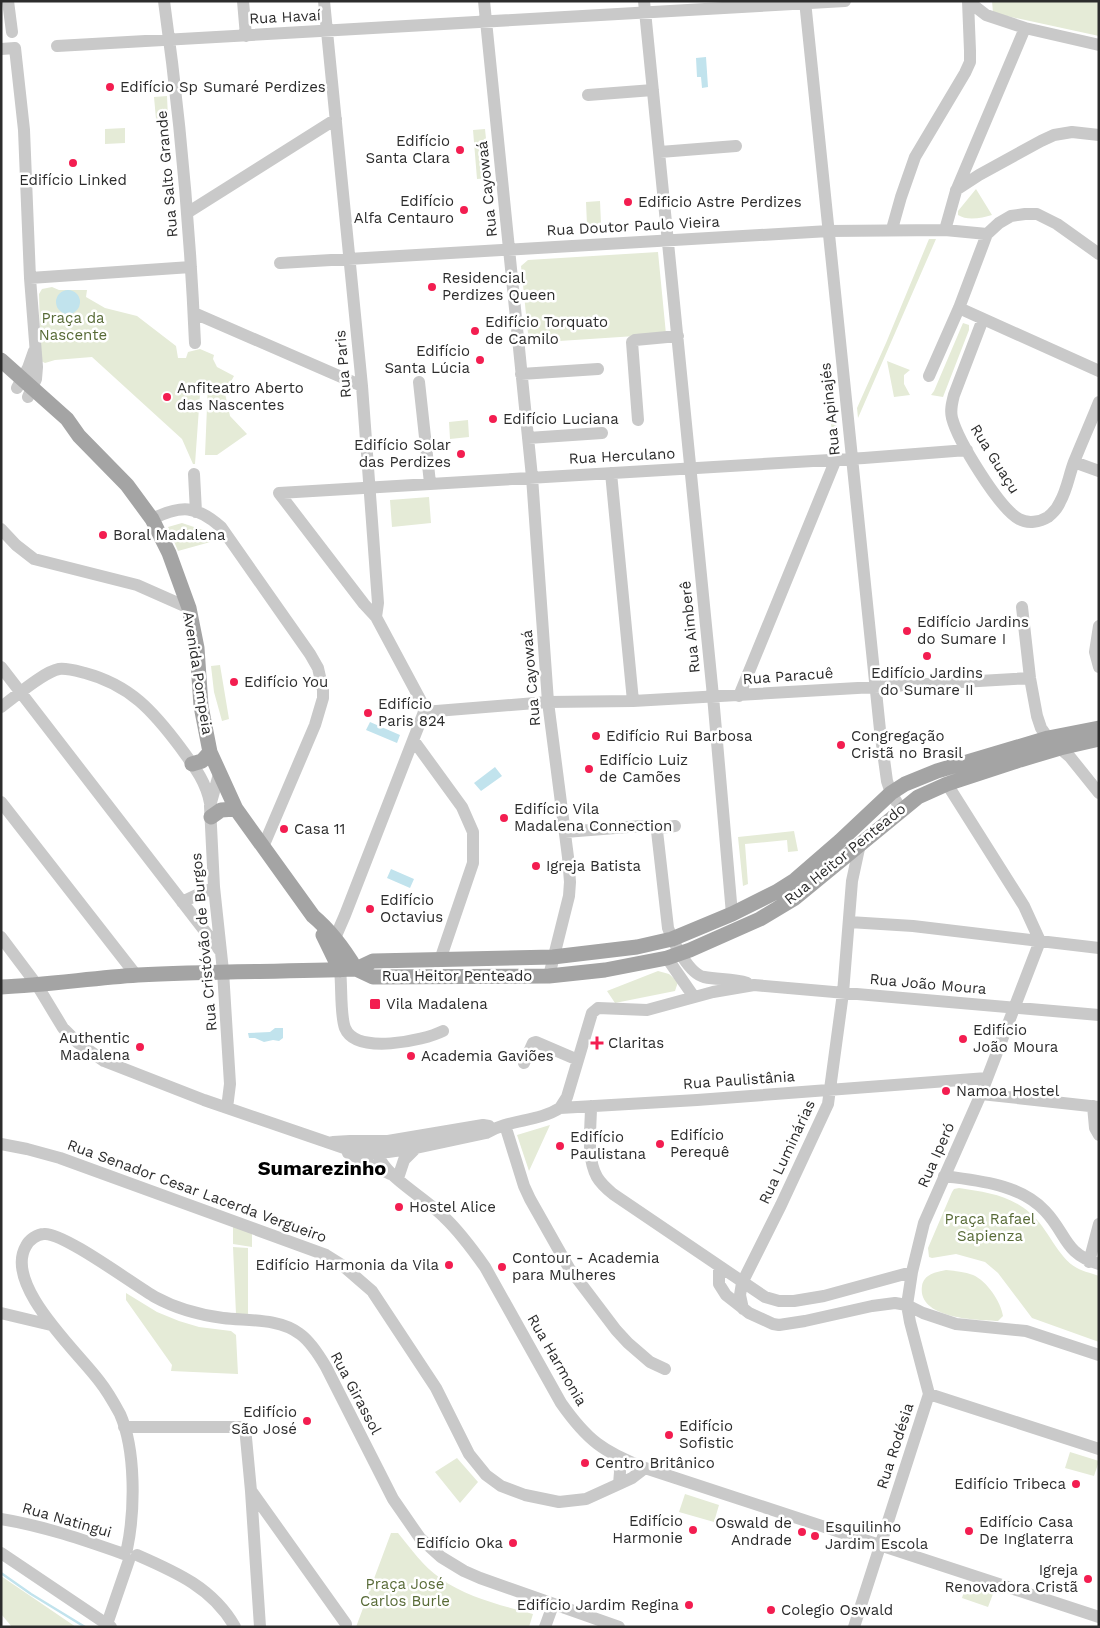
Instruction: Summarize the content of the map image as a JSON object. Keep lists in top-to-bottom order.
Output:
{
  "streets": {
    "main road": ["Avenida Pompeia", "Rua Heitor Penteado"],
    "street": [
      "Rua Havaí",
      "Rua Salto Grande",
      "Rua Cayowaá",
      "Rua Doutor Paulo Vieira",
      "Rua Paris",
      "Rua Apinajés",
      "Rua Herculano",
      "Rua Guaçu",
      "Rua Aimberê",
      "Rua Paracuê",
      "Rua Cristóvão de Burgos",
      "Rua João Moura",
      "Rua Paulistânia",
      "Rua Luminárias",
      "Rua Iperó",
      "Rua Senador Cesar Lacerda Vergueiro",
      "Rua Harmonia",
      "Rua Girassol",
      "Rua Rodésia",
      "Rua Natingui"
    ]
  },
  "crossings": [
    ["Rua Havaí", "Rua Salto Grande"],
    ["Rua Havaí", "Rua Cayowaá"],
    ["Rua Havaí", "Rua Paris"],
    ["Rua Havaí", "Rua Apinajés"],
    ["Rua Havaí", "Rua Aimberê"],
    ["Rua Cayowaá", "Rua Doutor Paulo Vieira"],
    ["Rua Cayowaá", "Rua Herculano"],
    ["Rua Cayowaá", "Rua Paracuê"],
    ["Rua Cayowaá", "Rua Heitor Penteado"],
    ["Rua Doutor Paulo Vieira", "Rua Paris"],
    ["Rua Doutor Paulo Vieira", "Rua Apinajés"],
    ["Rua Doutor Paulo Vieira", "Rua Aimberê"],
    ["Rua Paris", "Rua Herculano"],
    ["Rua Apinajés", "Rua Herculano"],
    ["Rua Apinajés", "Rua Paracuê"],
    ["Rua Apinajés", "Rua Heitor Penteado"],
    ["Rua Herculano", "Rua Guaçu"],
    ["Rua Herculano", "Rua Aimberê"],
    ["Rua Aimberê", "Rua Paracuê"],
    ["Rua Aimberê", "Rua Heitor Penteado"],
    ["Avenida Pompeia", "Rua Heitor Penteado"],
    ["Avenida Pompeia", "Rua Cristóvão de Burgos"],
    ["Rua Heitor Penteado", "Rua Cristóvão de Burgos"],
    ["Rua Heitor Penteado", "Rua João Moura"],
    ["Rua Heitor Penteado", "Rua Paulistânia"],
    ["Rua Heitor Penteado", "Rua Luminárias"],
    ["Rua Cristóvão de Burgos", "Rua Paulistânia"],
    ["Rua João Moura", "Rua Paulistânia"],
    ["Rua João Moura", "Rua Luminárias"],
    ["Rua João Moura", "Rua Iperó"],
    ["Rua Paulistânia", "Rua Luminárias"],
    ["Rua Paulistânia", "Rua Iperó"],
    ["Rua Paulistânia", "Rua Harmonia"],
    ["Rua Iperó", "Rua Rodésia"],
    ["Rua Senador Cesar Lacerda Vergueiro", "Rua Harmonia"],
    ["Rua Harmonia", "Rua Rodésia"]
  ],
  "districts": ["Sumarezinho"],
  "parks": ["Praça da Nascente", "Praça Rafael Sapienza", "Praça José Carlos Burle"],
  "places": {
    "other": [
      "Edifício Sp Sumaré Perdizes",
      "Edifício Santa Clara",
      "Edifício Linked",
      "Edificio Astre Perdizes",
      "Edifício Alfa Centauro",
      "Residencial Perdizes Queen",
      "Edifício Torquato de Camilo",
      "Edifício Santa Lúcia",
      "Anfiteatro Aberto das Nascentes",
      "Edifício Luciana",
      "Edifício Solar das Perdizes",
      "Boral Madalena",
      "Edifício Jardins do Sumare I",
      "Edifício Jardins do Sumare II",
      "Edifício You",
      "Edifício Paris 824",
      "Edifício Rui Barbosa",
      "Congregação Cristã no Brasil",
      "Edifício Luiz de Camões",
      "Edifício Vila Madalena Connection",
      "Casa 11",
      "Igreja Batista",
      "Edifício Octavius",
      "Edifício João Moura",
      "Authentic Madalena",
      "Academia Gaviões",
      "Namoa Hostel",
      "Edifício Perequê",
      "Edifício Paulistana",
      "Hostel Alice",
      "Edifício Harmonia da Vila",
      "Contour - Academia para Mulheres",
      "Edifício São José",
      "Edifício Sofistic",
      "Centro Britânico",
      "Edifício Tribeca",
      "Edifício Harmonie",
      "Edifício Casa De Inglaterra",
      "Oswald de Andrade",
      "Esquilinho Jardim Escola",
      "Edifício Oka",
      "Igreja Renovadora Cristã",
      "Edifício Jardim Regina",
      "Colegio Oswald"
    ],
    "transit": ["Vila Madalena"],
    "health": ["Claritas"]
  }
}
